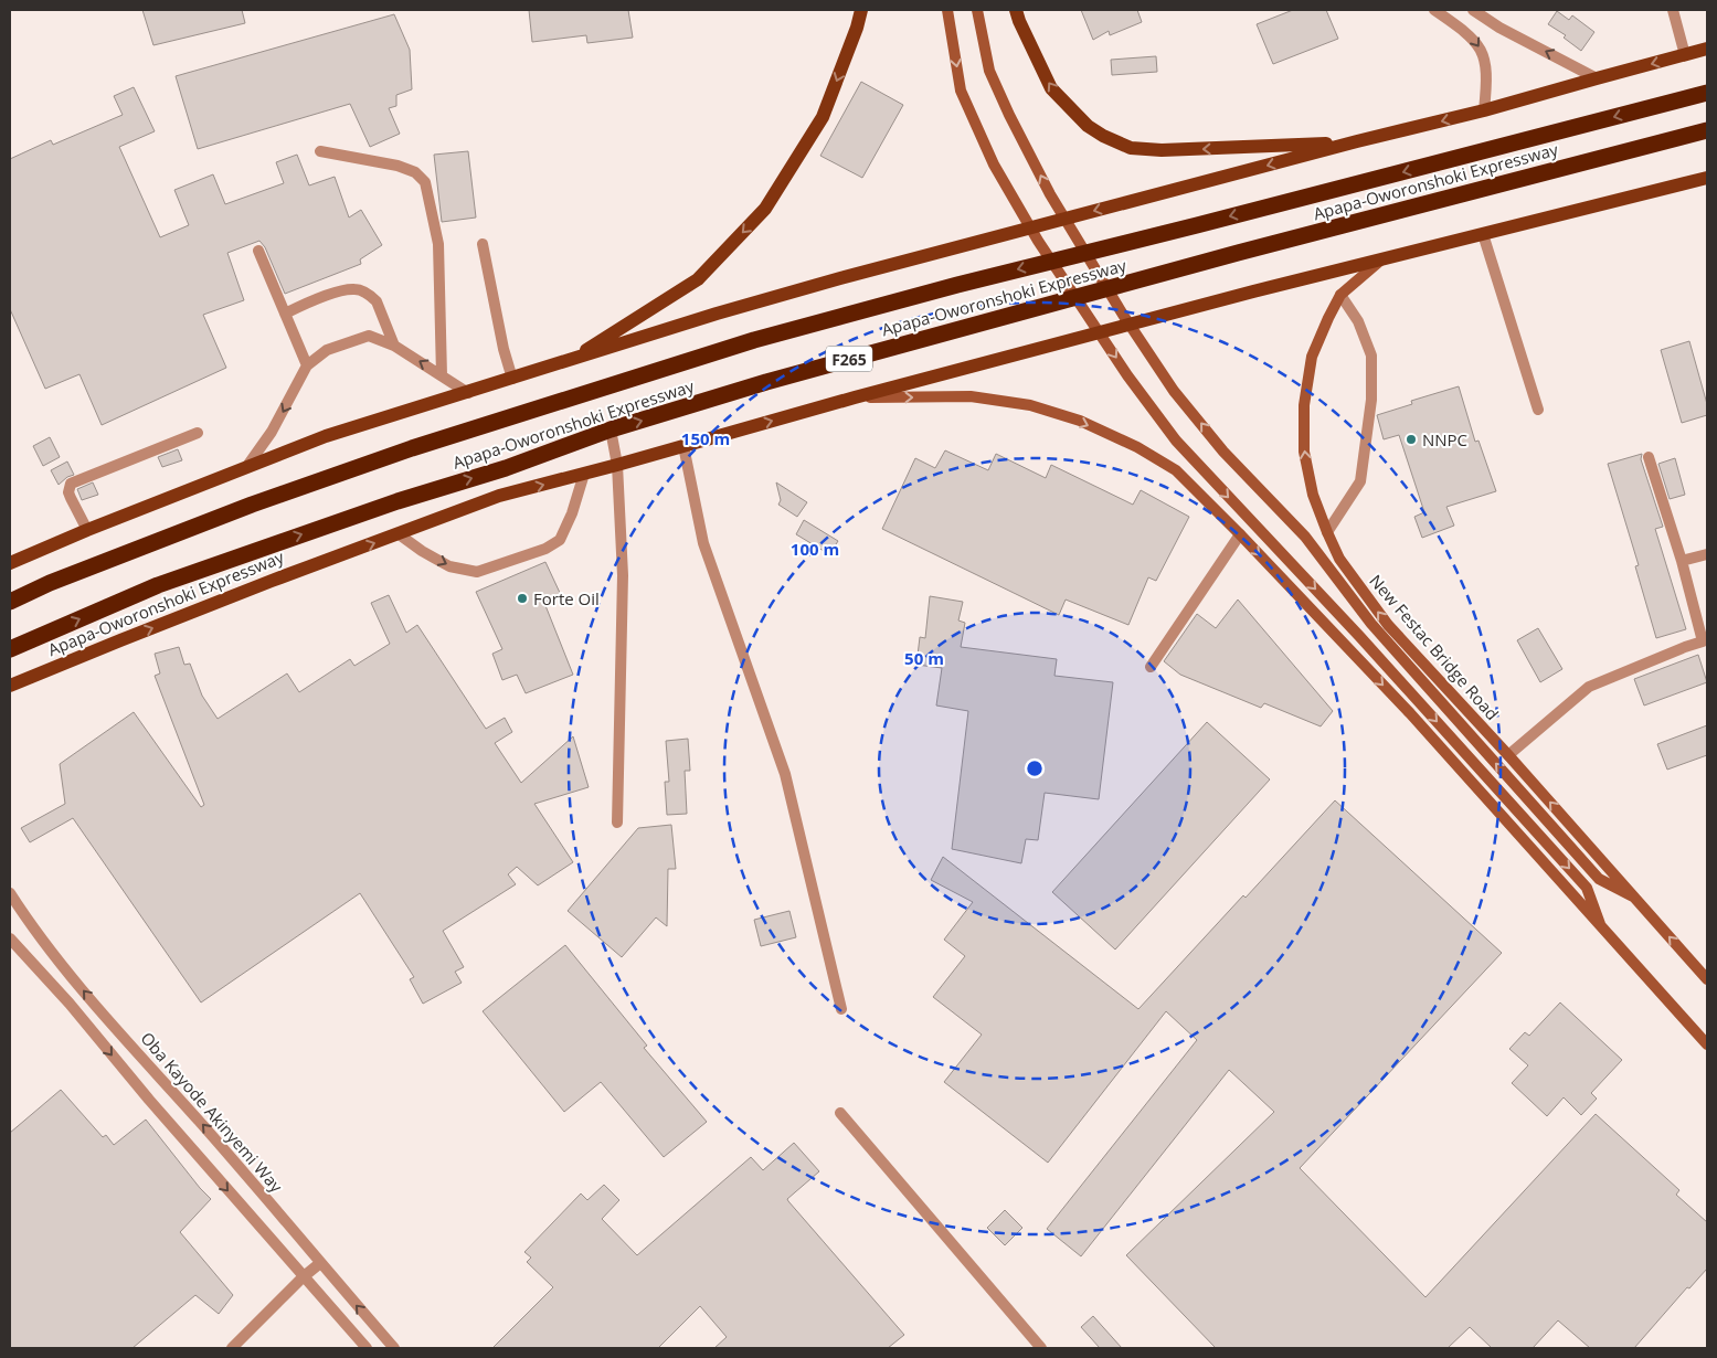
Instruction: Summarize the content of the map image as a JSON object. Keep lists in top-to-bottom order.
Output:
{
  "streets": {
    "highway": ["Apapa-Oworonshoki Expressway", "F265"],
    "main road": ["New Festac Bridge Road"],
    "street": ["Oba Kayode Akinyemi Way"]
  },
  "crossings": [
    ["Apapa-Oworonshoki Expressway", "New Festac Bridge Road"]
  ],
  "places": ["NNPC", "Forte Oil"],
  "rings": ["150 m", "100 m", "50 m"]
}
